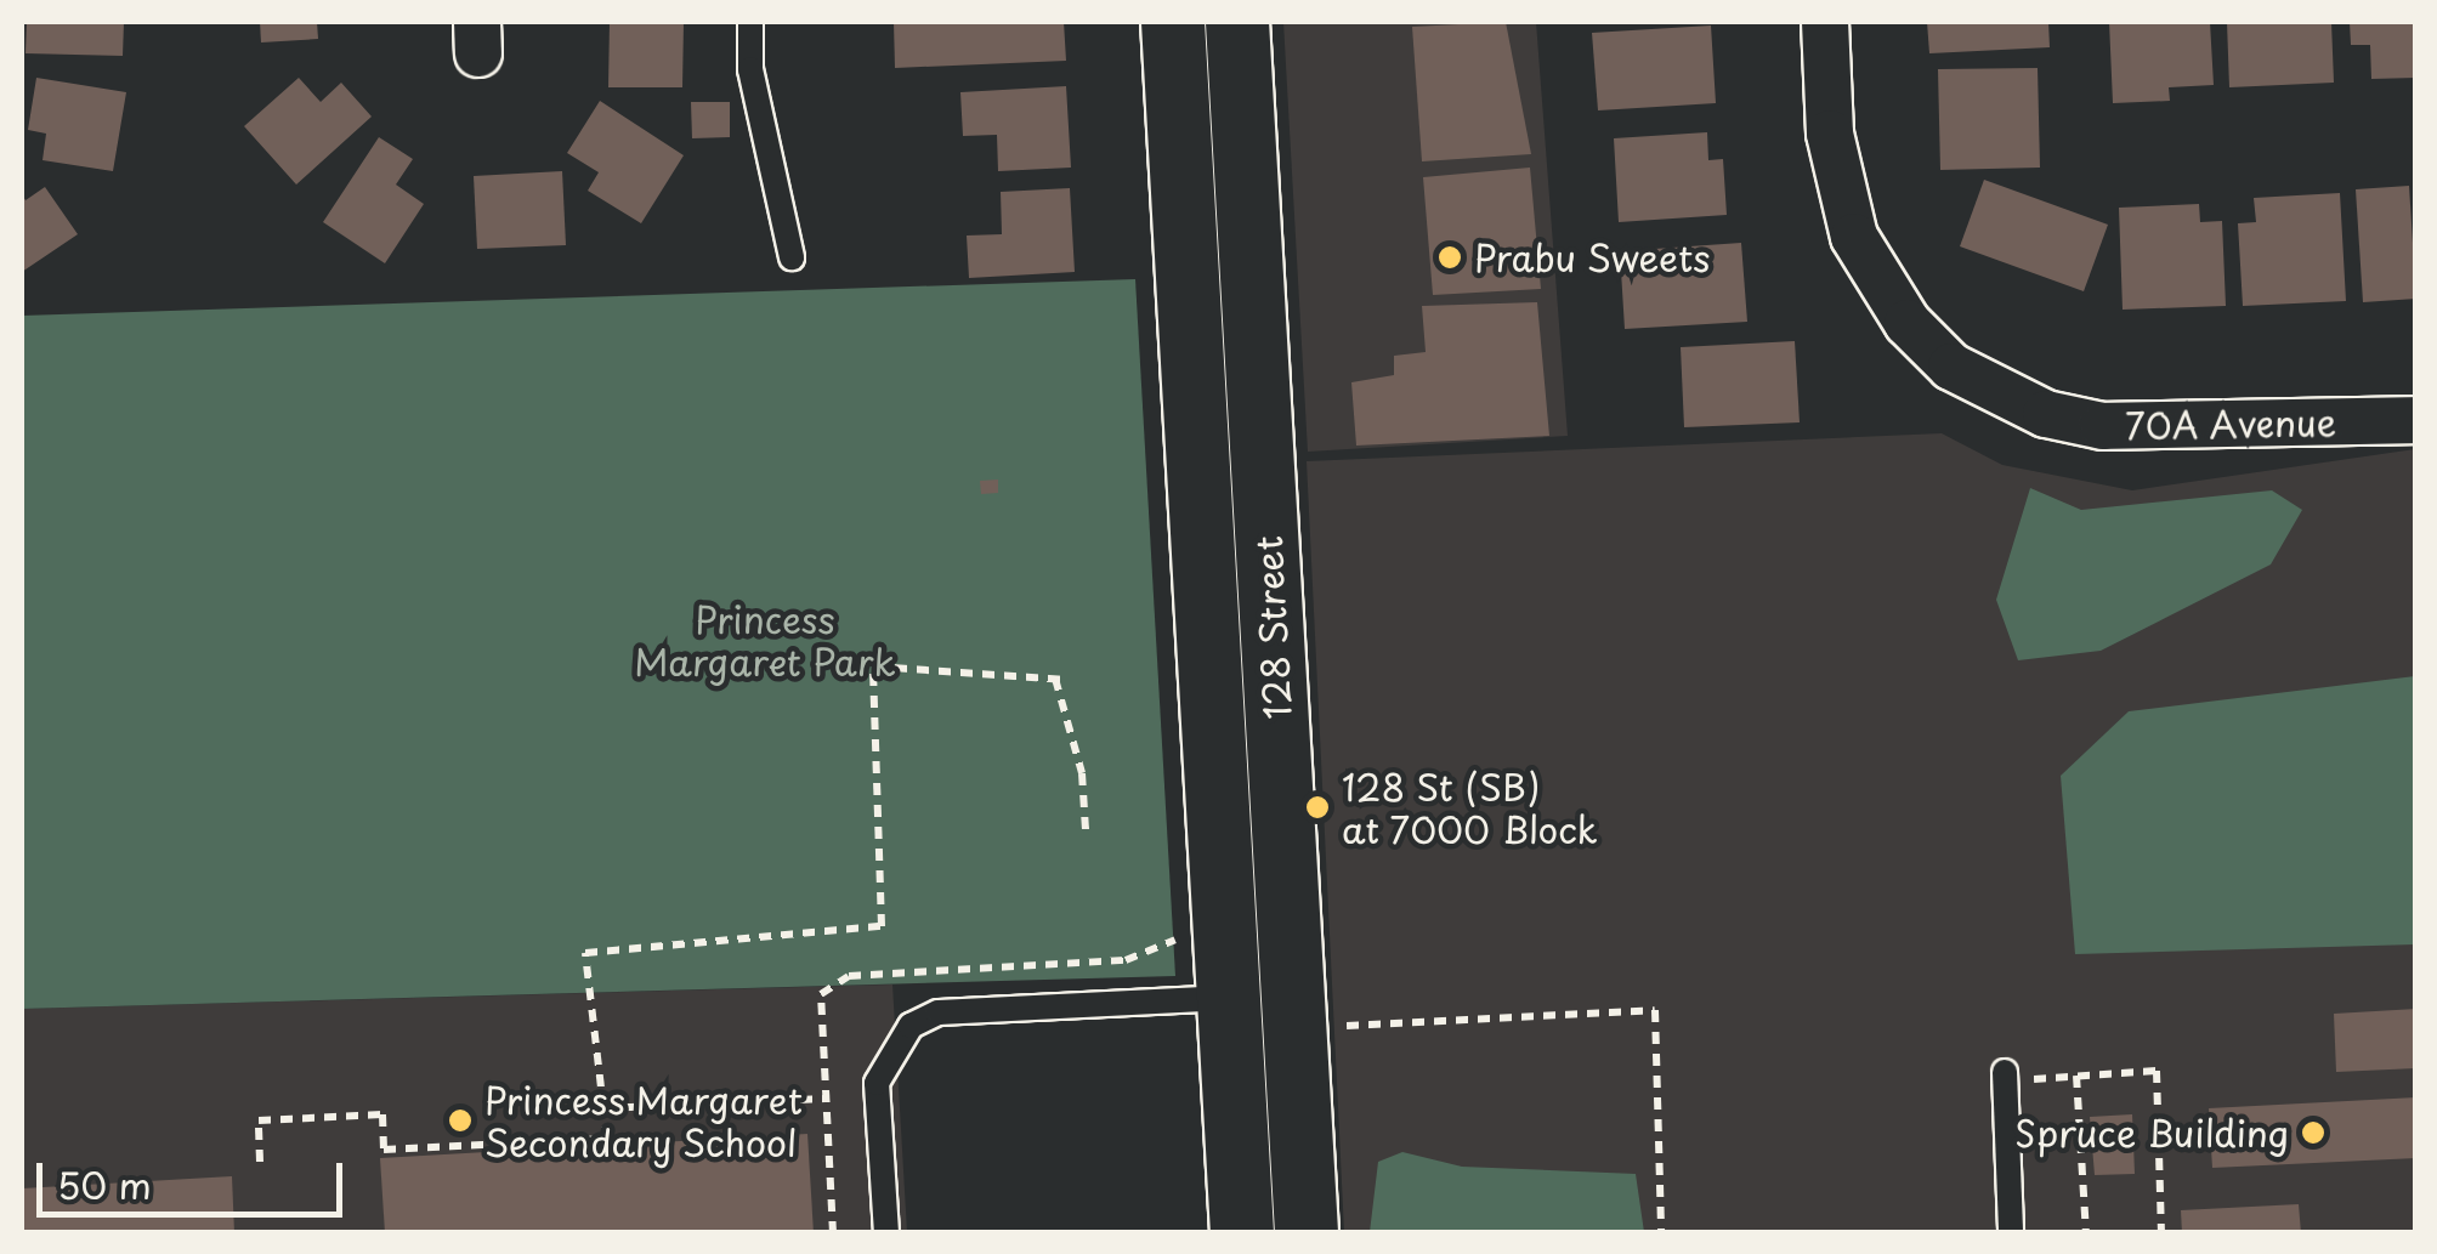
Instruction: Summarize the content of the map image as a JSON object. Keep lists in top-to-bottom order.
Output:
{
  "streets": {
    "main road": ["128 Street"],
    "street": ["70A Avenue"]
  },
  "parks": ["Princess Margaret Park"],
  "places": [
    "Prabu Sweets",
    "128 St (SB) at 7000 Block",
    "Princess Margaret Secondary School",
    "Spruce Building"
  ],
  "scale_bar": "50 m"
}
